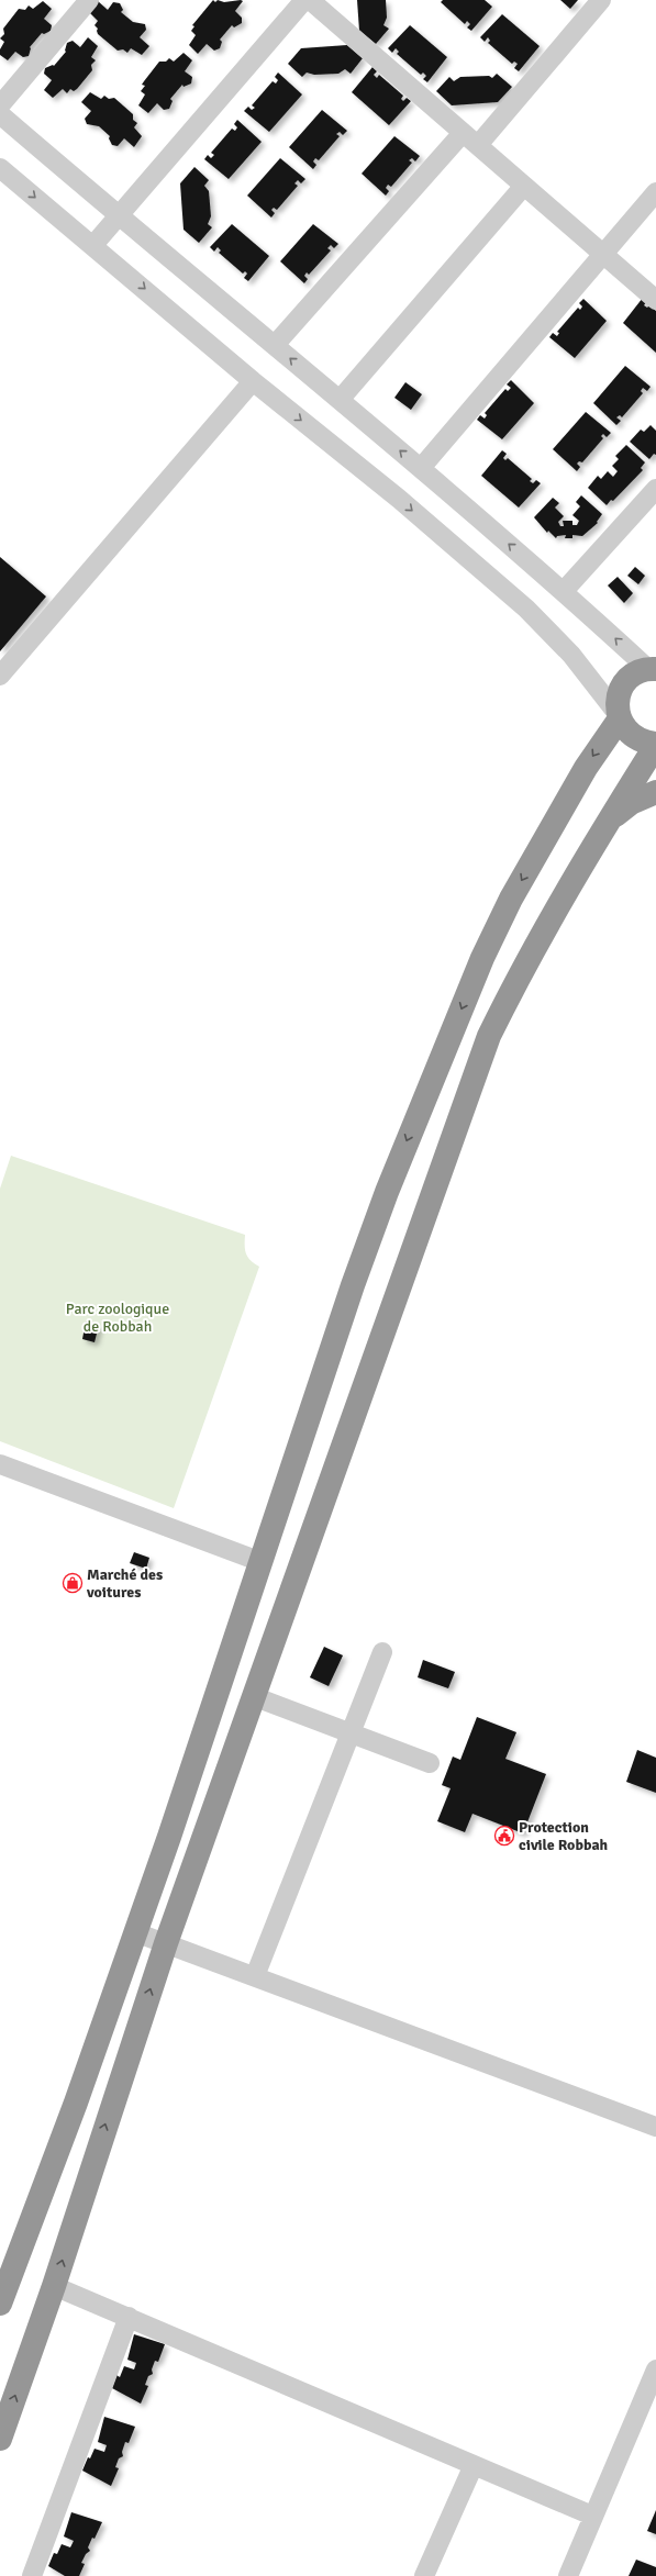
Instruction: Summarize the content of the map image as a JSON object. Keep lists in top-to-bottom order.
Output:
{
  "parks": ["Parc zoologique de Robbah"],
  "places": {
    "shop": ["Marché des voitures"],
    "public building": ["Protection civile Robbah"]
  }
}
